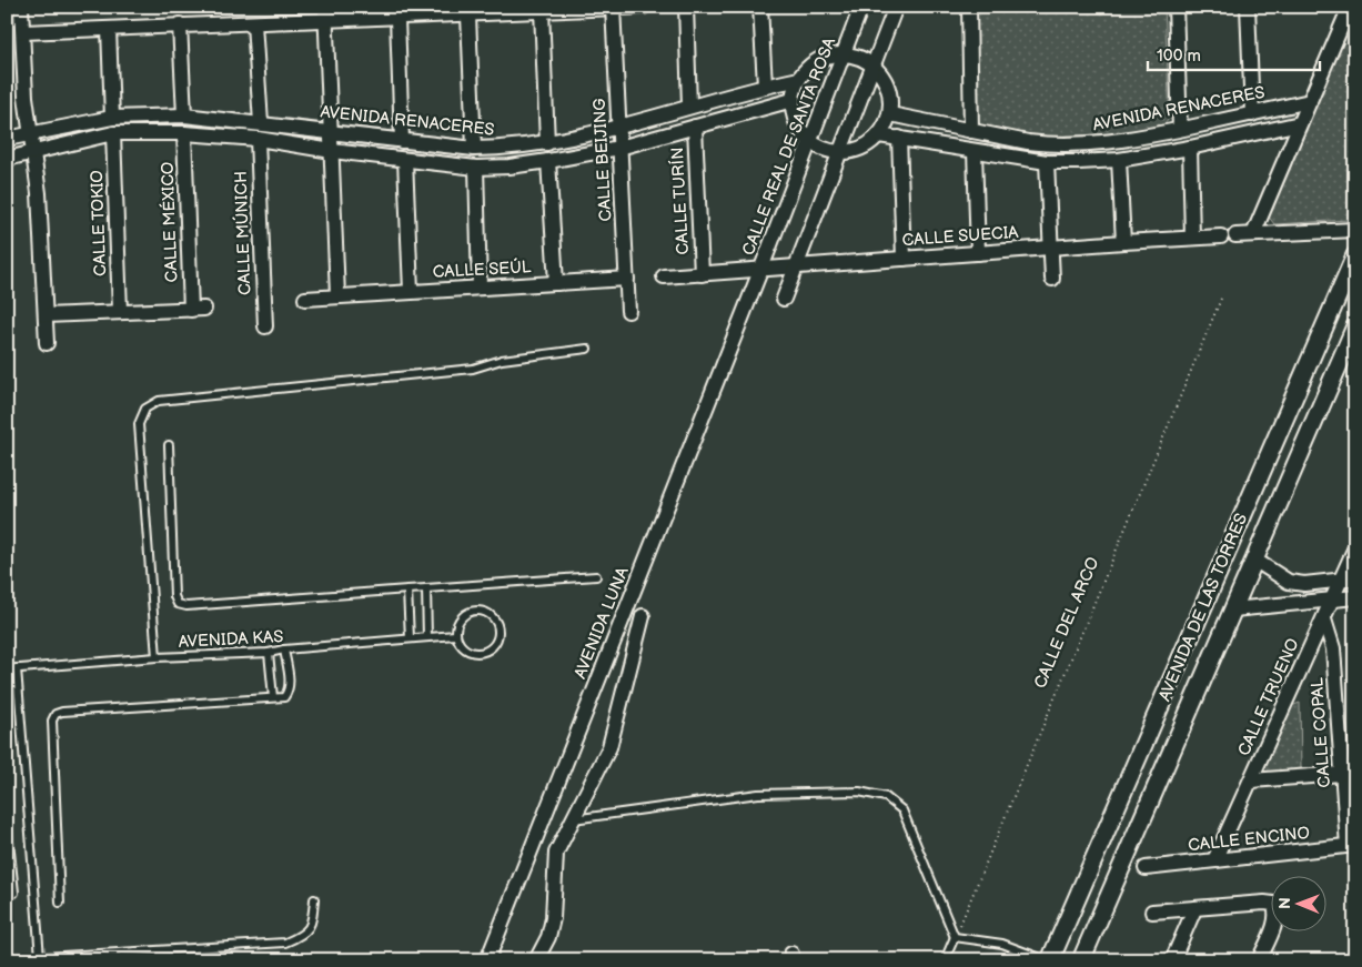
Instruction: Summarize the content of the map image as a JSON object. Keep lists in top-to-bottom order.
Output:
{
  "streets": {
    "street": [
      "AVENIDA RENACERES",
      "CALLE REAL DE SANTA ROSA",
      "CALLE BEIJING",
      "CALLE TURÍN",
      "CALLE MÉXICO",
      "CALLE TOKIO",
      "CALLE MÚNICH",
      "CALLE SUECIA",
      "CALLE SEÚL",
      "AVENIDA DE LAS TORRES",
      "AVENIDA LUNA",
      "CALLE TRUENO",
      "CALLE COPAL",
      "CALLE ENCINO"
    ],
    "lane": ["AVENIDA KAS"],
    "path": ["CALLE DEL ARCO"]
  },
  "crossings": [
    ["AVENIDA RENACERES", "CALLE BEIJING"],
    ["CALLE REAL DE SANTA ROSA", "CALLE SUECIA"],
    ["CALLE REAL DE SANTA ROSA", "AVENIDA LUNA"],
    ["CALLE BEIJING", "CALLE SEÚL"],
    ["CALLE TURÍN", "CALLE SUECIA"],
    ["CALLE MÉXICO", "CALLE TOKIO"],
    ["CALLE TRUENO", "CALLE COPAL"],
    ["CALLE TRUENO", "CALLE ENCINO"],
    ["CALLE COPAL", "CALLE ENCINO"]
  ],
  "scale_bar": "100 m",
  "north": "left"
}
